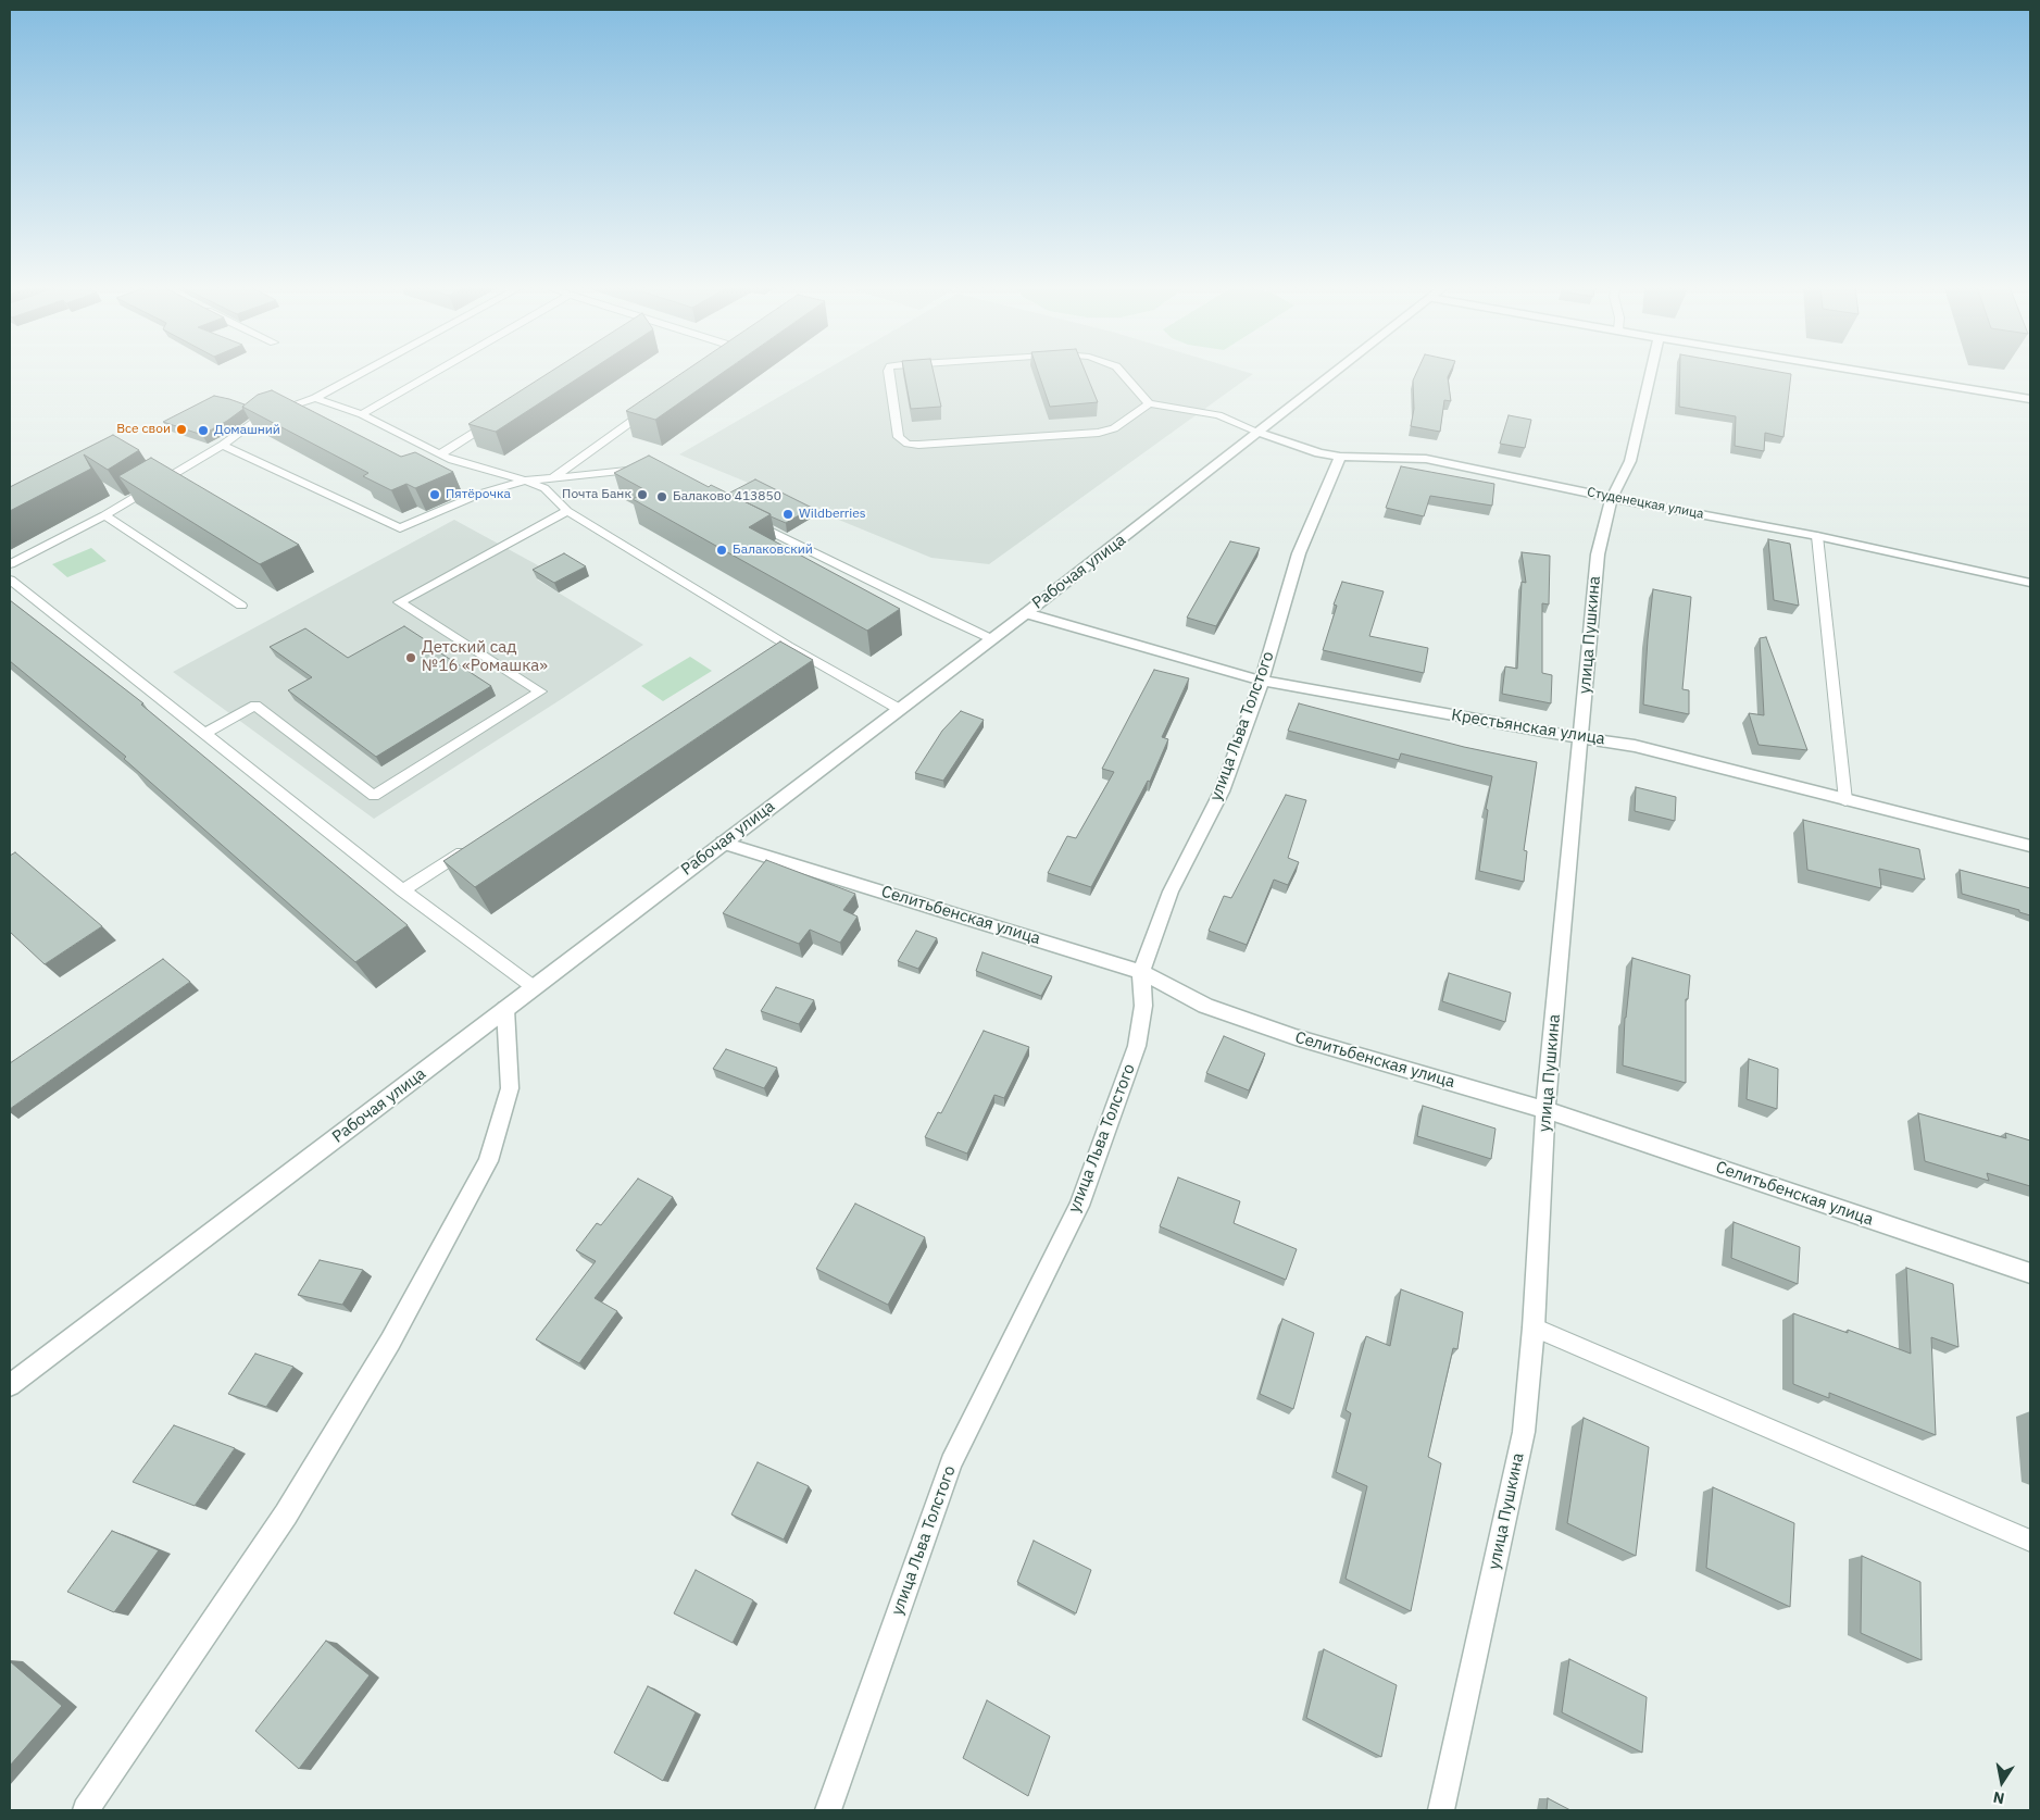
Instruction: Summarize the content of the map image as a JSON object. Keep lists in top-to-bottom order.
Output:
{
  "streets": {
    "street": [
      "Студенецкая улица",
      "Рабочая улица",
      "улица Пушкина",
      "улица Льва Толстого",
      "Крестьянская улица",
      "Селитьбенская улица"
    ]
  },
  "crossings": [
    ["Студенецкая улица", "Рабочая улица"],
    ["Студенецкая улица", "улица Пушкина"],
    ["Студенецкая улица", "улица Льва Толстого"],
    ["Рабочая улица", "Крестьянская улица"],
    ["Рабочая улица", "Селитьбенская улица"],
    ["улица Пушкина", "Крестьянская улица"],
    ["улица Пушкина", "Селитьбенская улица"],
    ["улица Льва Толстого", "Крестьянская улица"],
    ["улица Льва Толстого", "Селитьбенская улица"]
  ],
  "places": [
    "Все свои",
    "Домашний",
    "Пятёрочка",
    "Почта Банк",
    "Балаково 413850",
    "Wildberries",
    "Балаковский",
    "Детский сад №16 «Ромашка»"
  ],
  "north": "bottom"
}
